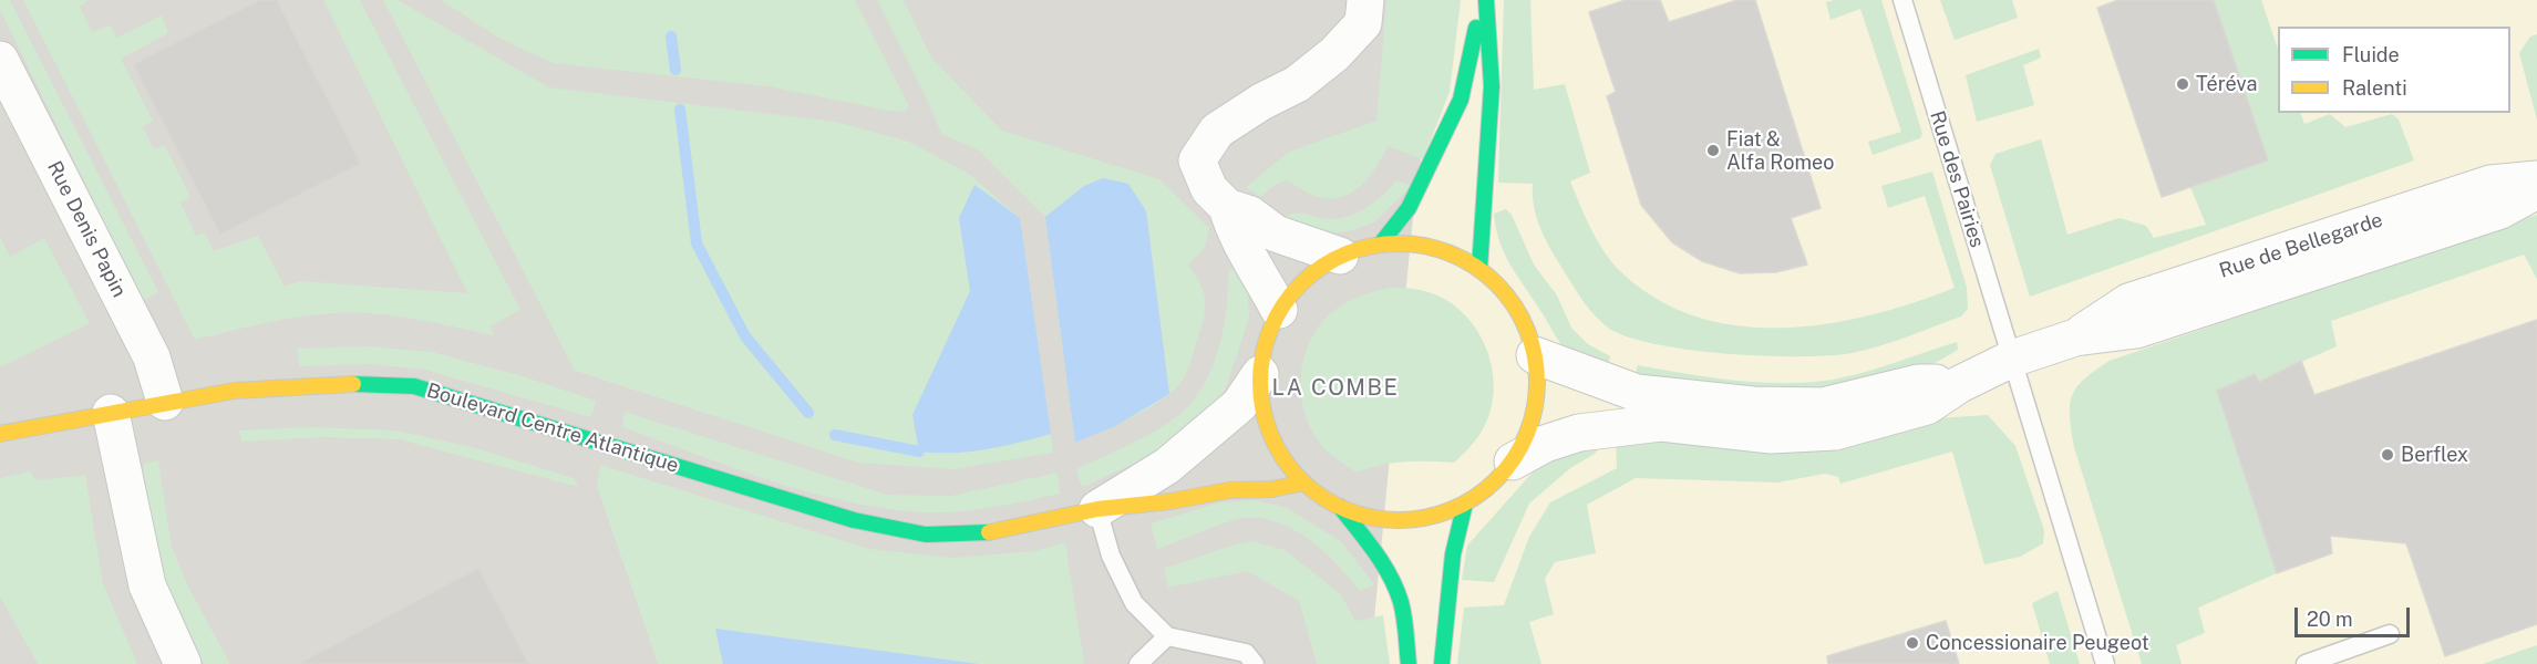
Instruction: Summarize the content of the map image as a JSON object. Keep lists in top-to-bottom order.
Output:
{
  "streets": {
    "street": ["Rue Denis Papin", "Rue de Bellegarde", "Boulevard Centre Atlantique"],
    "lane": ["Rue des Pairies"]
  },
  "crossings": [
    ["Rue des Pairies", "Rue de Bellegarde"],
    ["Rue Denis Papin", "Boulevard Centre Atlantique"]
  ],
  "districts": ["LA COMBE"],
  "places": [
    "Téréva",
    "Fiat & Alfa Romeo",
    "Berflex",
    "Concessionaire Peugeot"
  ],
  "legend": ["Fluide", "Ralenti"],
  "scale_bar": "20 m"
}
